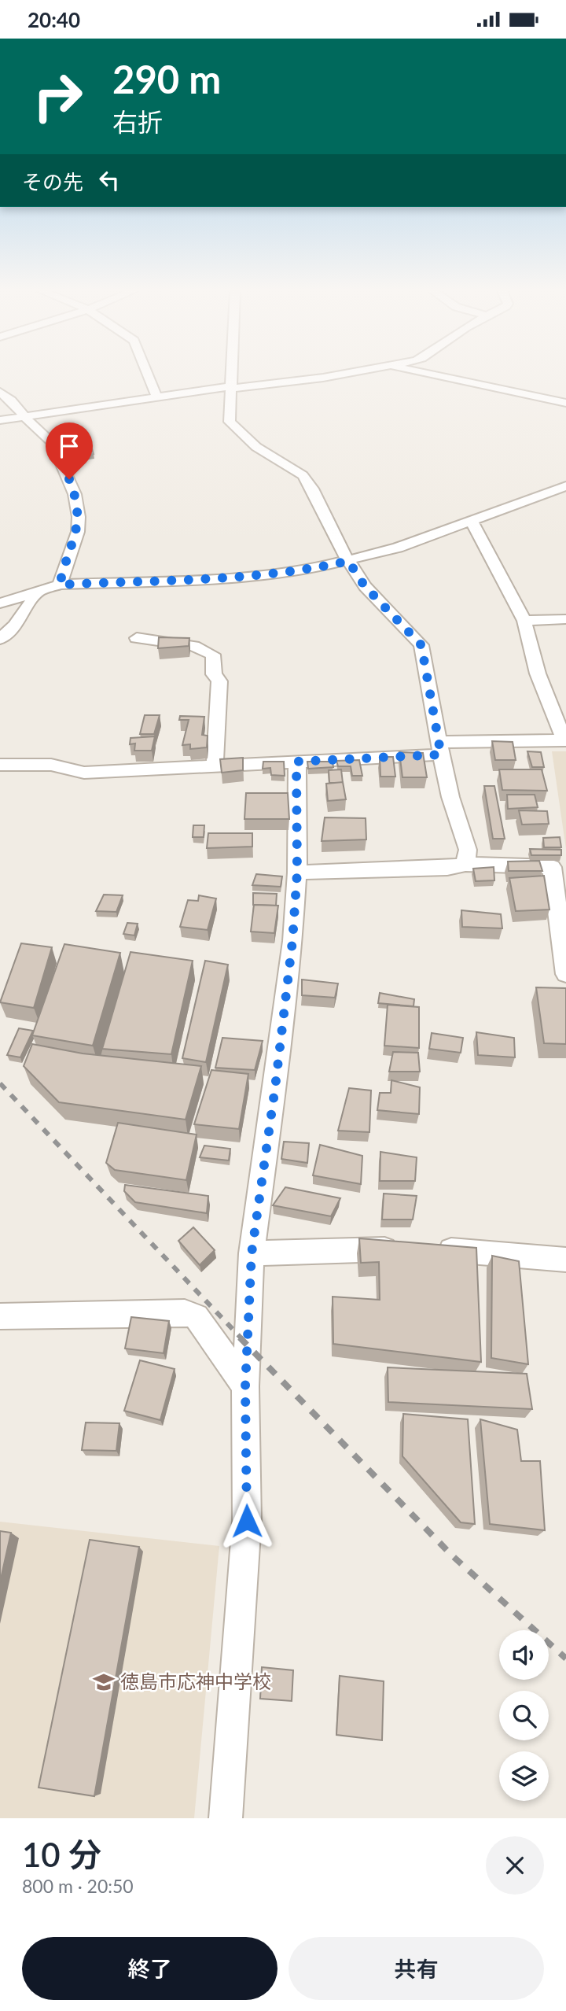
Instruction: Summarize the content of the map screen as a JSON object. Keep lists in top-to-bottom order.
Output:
{
  "places": {
    "school or university": ["徳島市応神中学校"]
  },
  "page": {
    "status": "20:40",
    "turn": ["290 m", "右折"],
    "then": "その先",
    "heading": ["10 分", "800 m · 20:50"],
    "buttons": ["終了", "共有"]
  }
}
